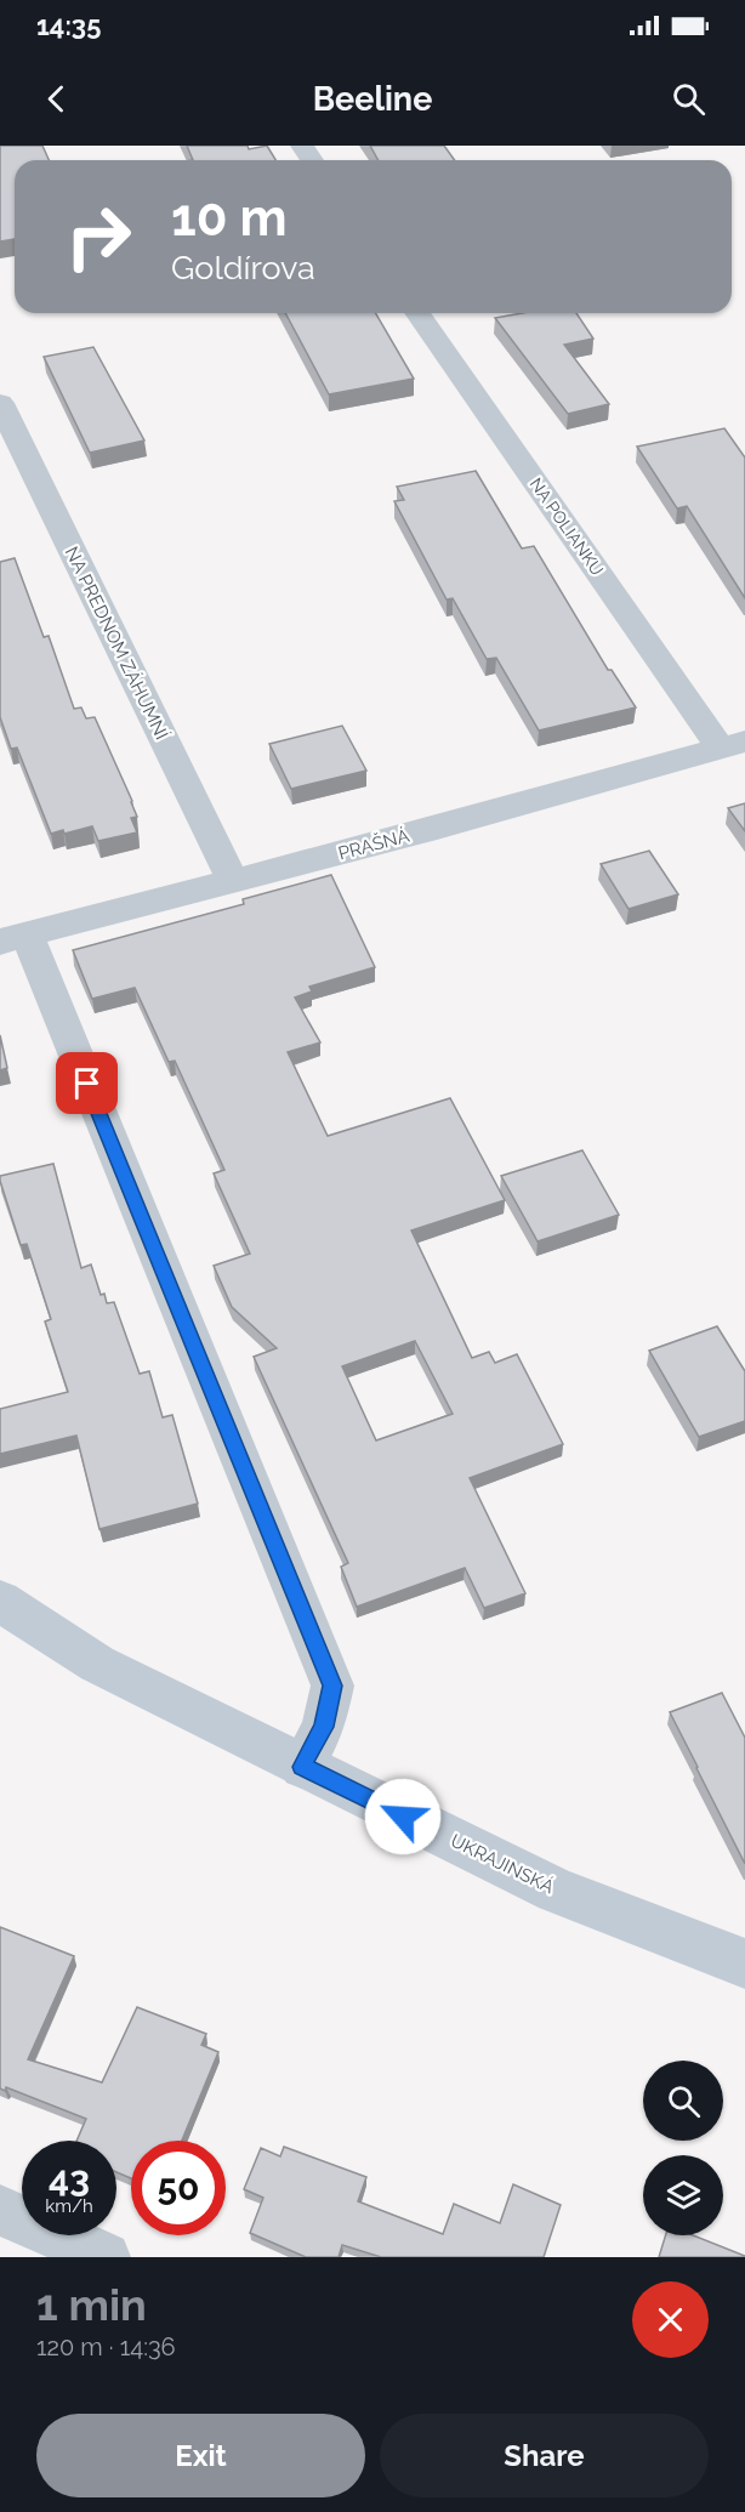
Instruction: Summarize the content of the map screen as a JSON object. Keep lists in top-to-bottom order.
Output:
{
  "streets": {
    "main road": ["UKRAJINSKÁ"],
    "street": ["NA POLIANKU", "NA PREDNOM ZÁHUMNÍ", "PRAŠNÁ"]
  },
  "crossings": [
    ["NA POLIANKU", "PRAŠNÁ"],
    ["NA PREDNOM ZÁHUMNÍ", "PRAŠNÁ"]
  ],
  "page": {
    "status": "14:35",
    "header": "Beeline",
    "turn": ["10 m", "Goldírova"],
    "speed": "43 km/h",
    "limit": "50",
    "heading": ["1 min", "120 m · 14:36"],
    "buttons": ["Exit", "Share"]
  }
}
